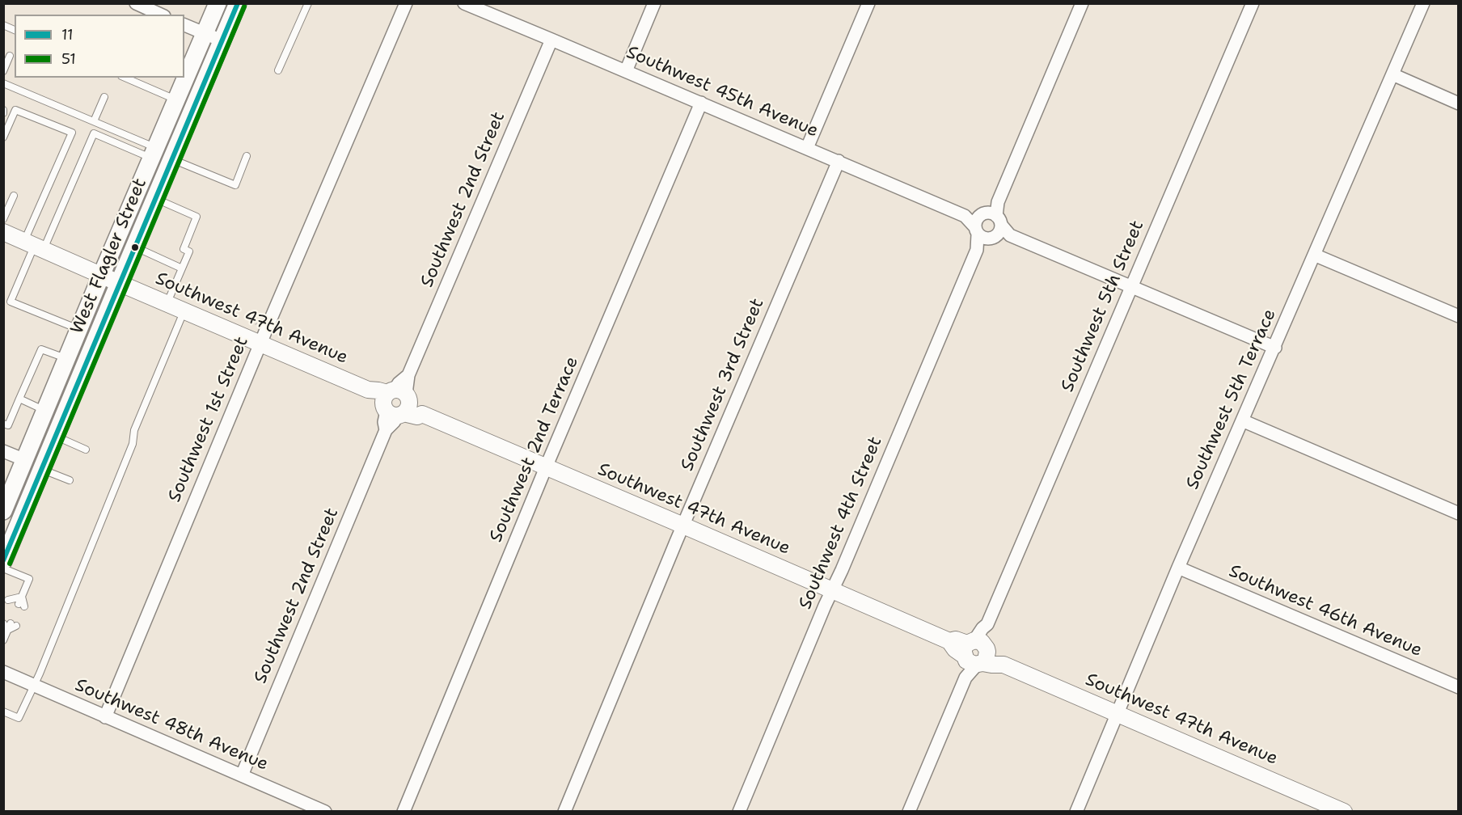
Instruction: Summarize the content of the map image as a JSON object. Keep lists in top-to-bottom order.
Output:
{
  "streets": {
    "main road": ["West Flagler Street"],
    "street": [
      "Southwest 45th Avenue",
      "Southwest 2nd Street",
      "Southwest 5th Street",
      "Southwest 47th Avenue",
      "Southwest 3rd Street",
      "Southwest 5th Terrace",
      "Southwest 1st Street",
      "Southwest 2nd Terrace",
      "Southwest 4th Street",
      "Southwest 46th Avenue",
      "Southwest 48th Avenue"
    ]
  },
  "crossings": [
    ["Southwest 45th Avenue", "Southwest 2nd Street"],
    ["Southwest 45th Avenue", "Southwest 5th Street"],
    ["Southwest 45th Avenue", "Southwest 3rd Street"],
    ["Southwest 45th Avenue", "Southwest 5th Terrace"],
    ["Southwest 45th Avenue", "Southwest 2nd Terrace"],
    ["Southwest 45th Avenue", "Southwest 4th Street"],
    ["Southwest 2nd Street", "Southwest 47th Avenue"],
    ["Southwest 2nd Street", "Southwest 48th Avenue"],
    ["West Flagler Street", "Southwest 47th Avenue"],
    ["Southwest 5th Street", "Southwest 47th Avenue"],
    ["Southwest 47th Avenue", "Southwest 3rd Street"],
    ["Southwest 47th Avenue", "Southwest 5th Terrace"],
    ["Southwest 47th Avenue", "Southwest 1st Street"],
    ["Southwest 47th Avenue", "Southwest 2nd Terrace"],
    ["Southwest 47th Avenue", "Southwest 4th Street"],
    ["Southwest 5th Terrace", "Southwest 46th Avenue"],
    ["Southwest 1st Street", "Southwest 48th Avenue"]
  ],
  "lines": ["transit line 11", "transit line 51"],
  "legend": ["11", "51"]
}
